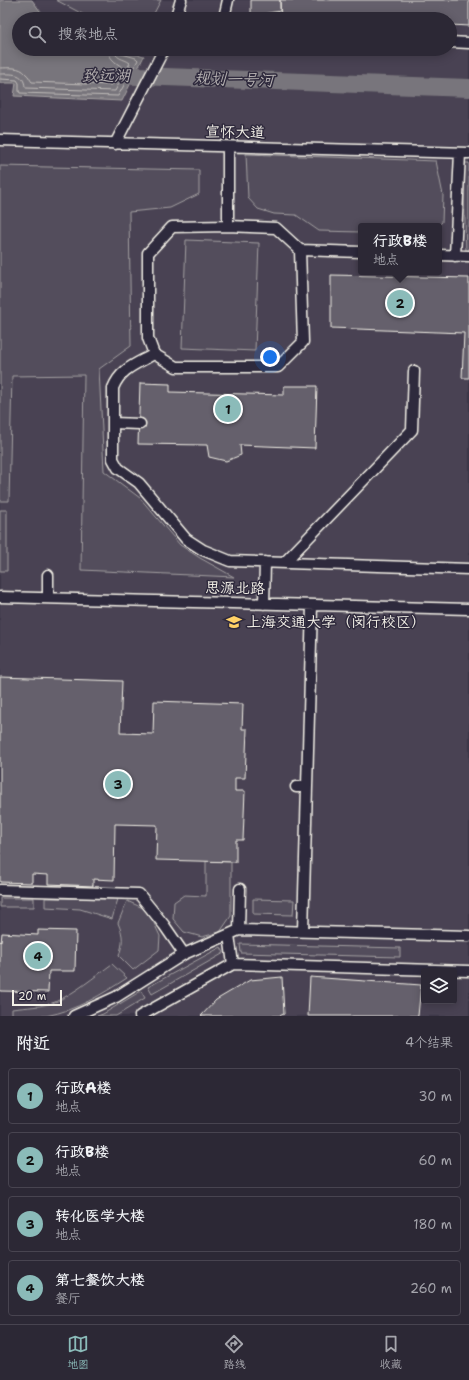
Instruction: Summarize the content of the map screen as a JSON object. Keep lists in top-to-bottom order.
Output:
{
  "streets": {
    "lane": ["宣怀大道", "思源北路"]
  },
  "water": ["致远湖", "规划一号河"],
  "places": {
    "school or university": ["上海交通大学（闵行校区）"]
  },
  "scale_bar": "20 m",
  "page": {
    "search": "搜索地点",
    "popup": ["行政B楼", "地点"],
    "pins": [
      "2",
      "1",
      "3",
      "4"
    ],
    "scale": "20 m",
    "heading": ["附近", "4个结果"],
    "list": [
      {
        "mark": "1",
        "name": "行政A楼",
        "note": "地点",
        "value": "30 m"
      },
      {
        "mark": "2",
        "name": "行政B楼",
        "note": "地点",
        "value": "60 m"
      },
      {
        "mark": "3",
        "name": "转化医学大楼",
        "note": "地点",
        "value": "180 m"
      },
      {
        "mark": "4",
        "name": "第七餐饮大楼",
        "note": "餐厅",
        "value": "260 m"
      }
    ],
    "nav": ["地图", "路线", "收藏"]
  }
}
